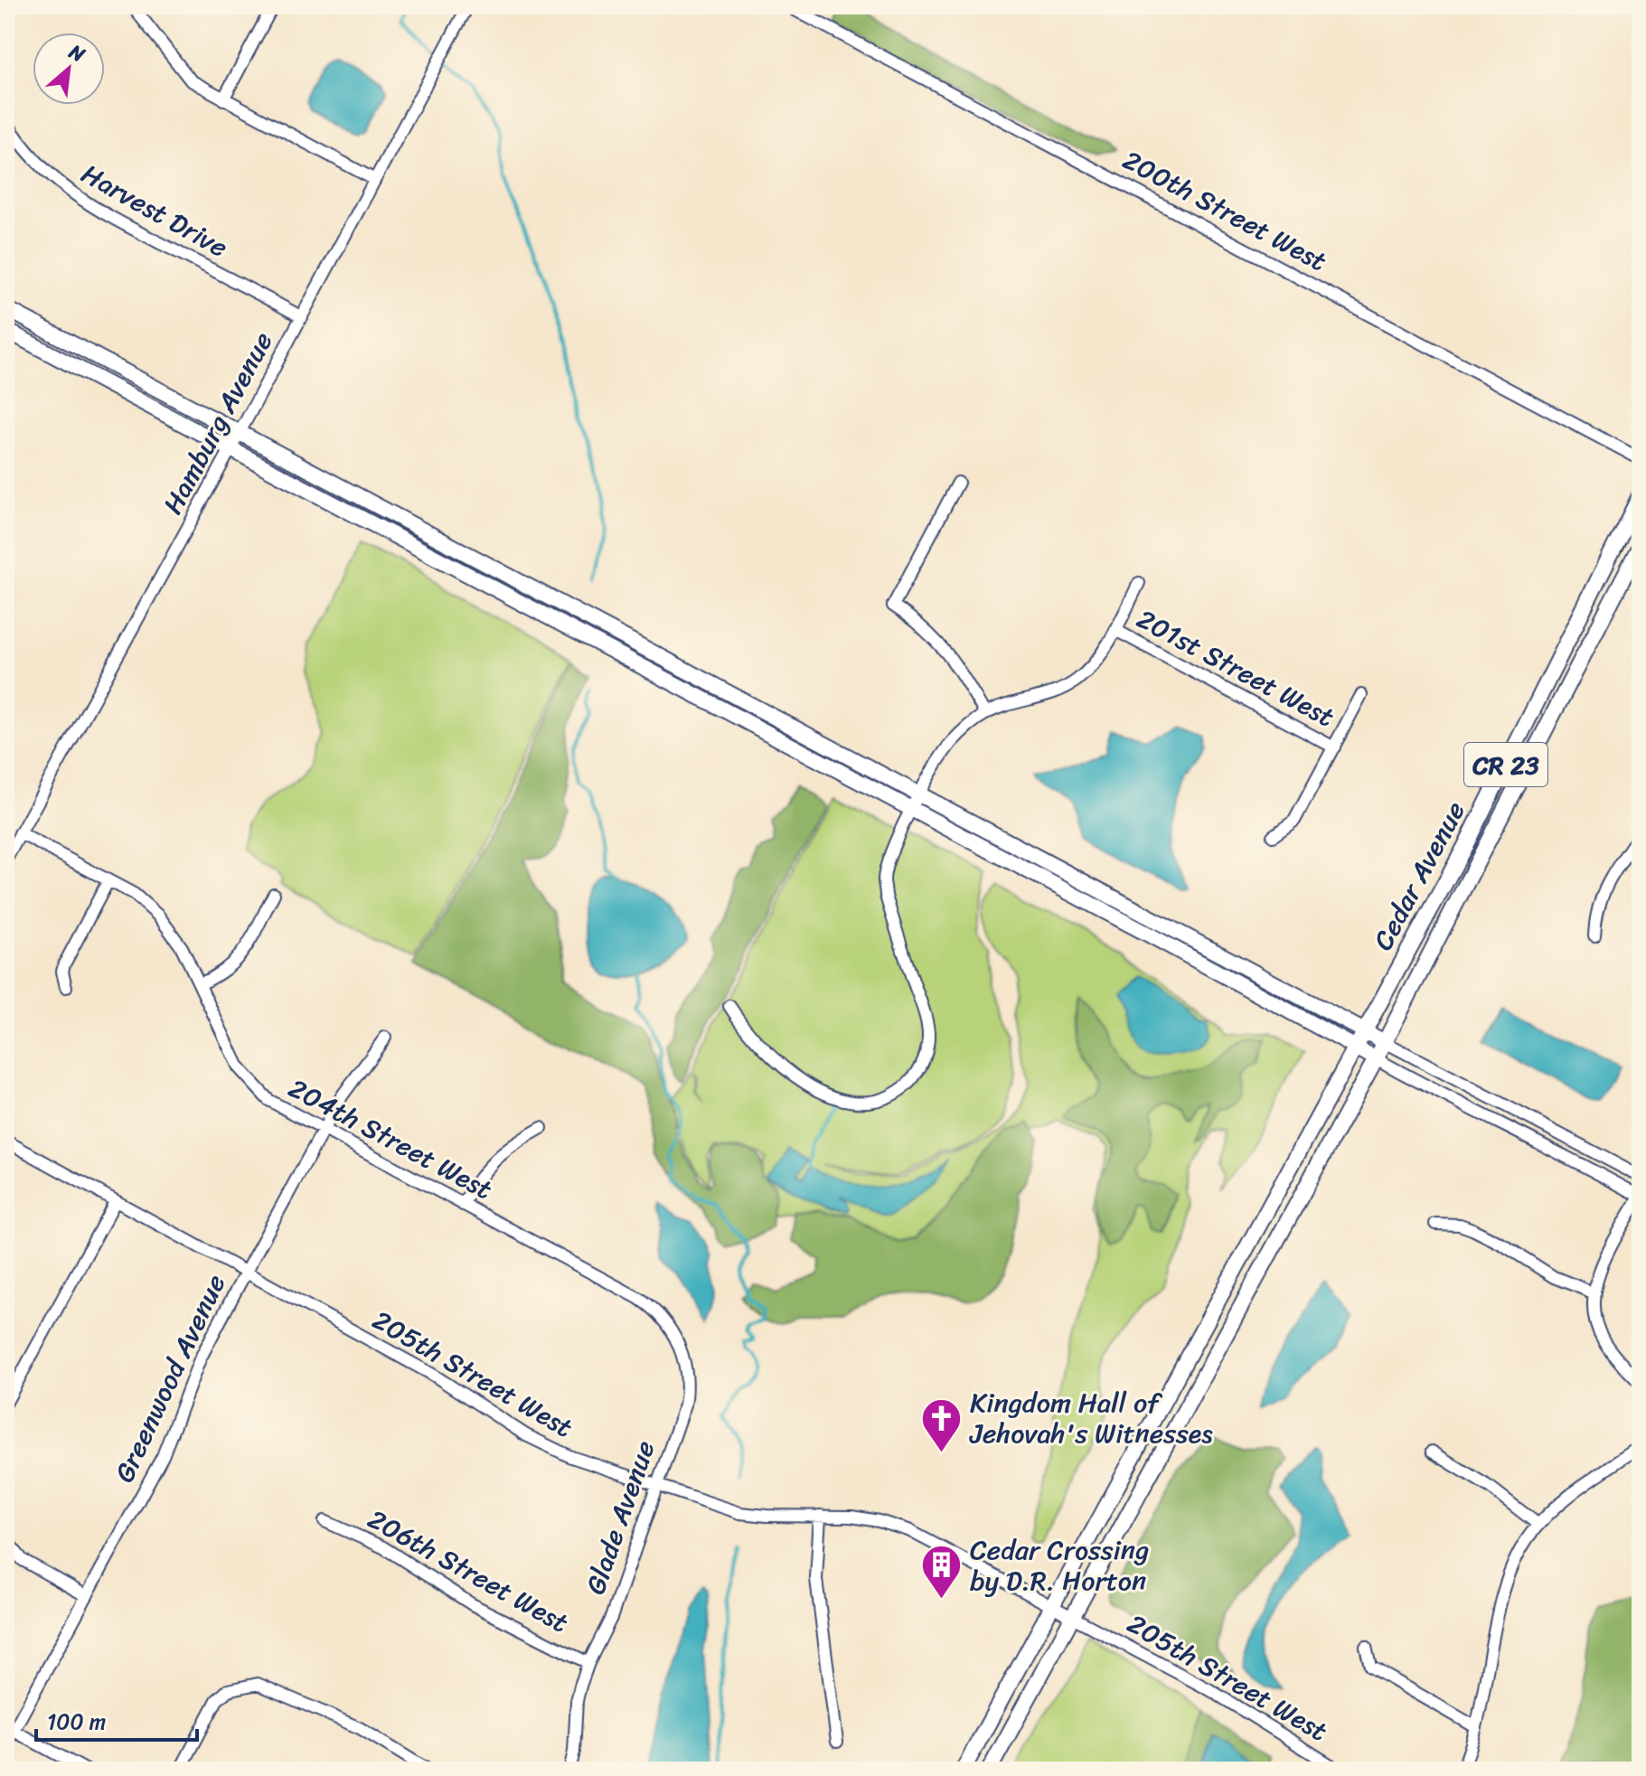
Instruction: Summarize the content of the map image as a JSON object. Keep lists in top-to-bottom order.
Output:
{
  "streets": {
    "main road": ["CR 23", "Cedar Avenue"],
    "street": [
      "Harvest Drive",
      "200th Street West",
      "Hamburg Avenue",
      "201st Street West",
      "204th Street West",
      "205th Street West",
      "Greenwood Avenue",
      "Glade Avenue",
      "206th Street West"
    ]
  },
  "crossings": [
    ["Harvest Drive", "Hamburg Avenue"],
    ["Hamburg Avenue", "204th Street West"],
    ["CR 23", "Cedar Avenue"],
    ["CR 23", "205th Street West"],
    ["204th Street West", "Greenwood Avenue"],
    ["204th Street West", "Glade Avenue"],
    ["205th Street West", "Greenwood Avenue"],
    ["205th Street West", "Glade Avenue"],
    ["Glade Avenue", "206th Street West"]
  ],
  "places": {
    "church": ["Kingdom Hall of Jehovah's Witnesses"],
    "building": ["Cedar Crossing by D.R. Horton"]
  },
  "scale_bar": "100 m",
  "north": "top right"
}
